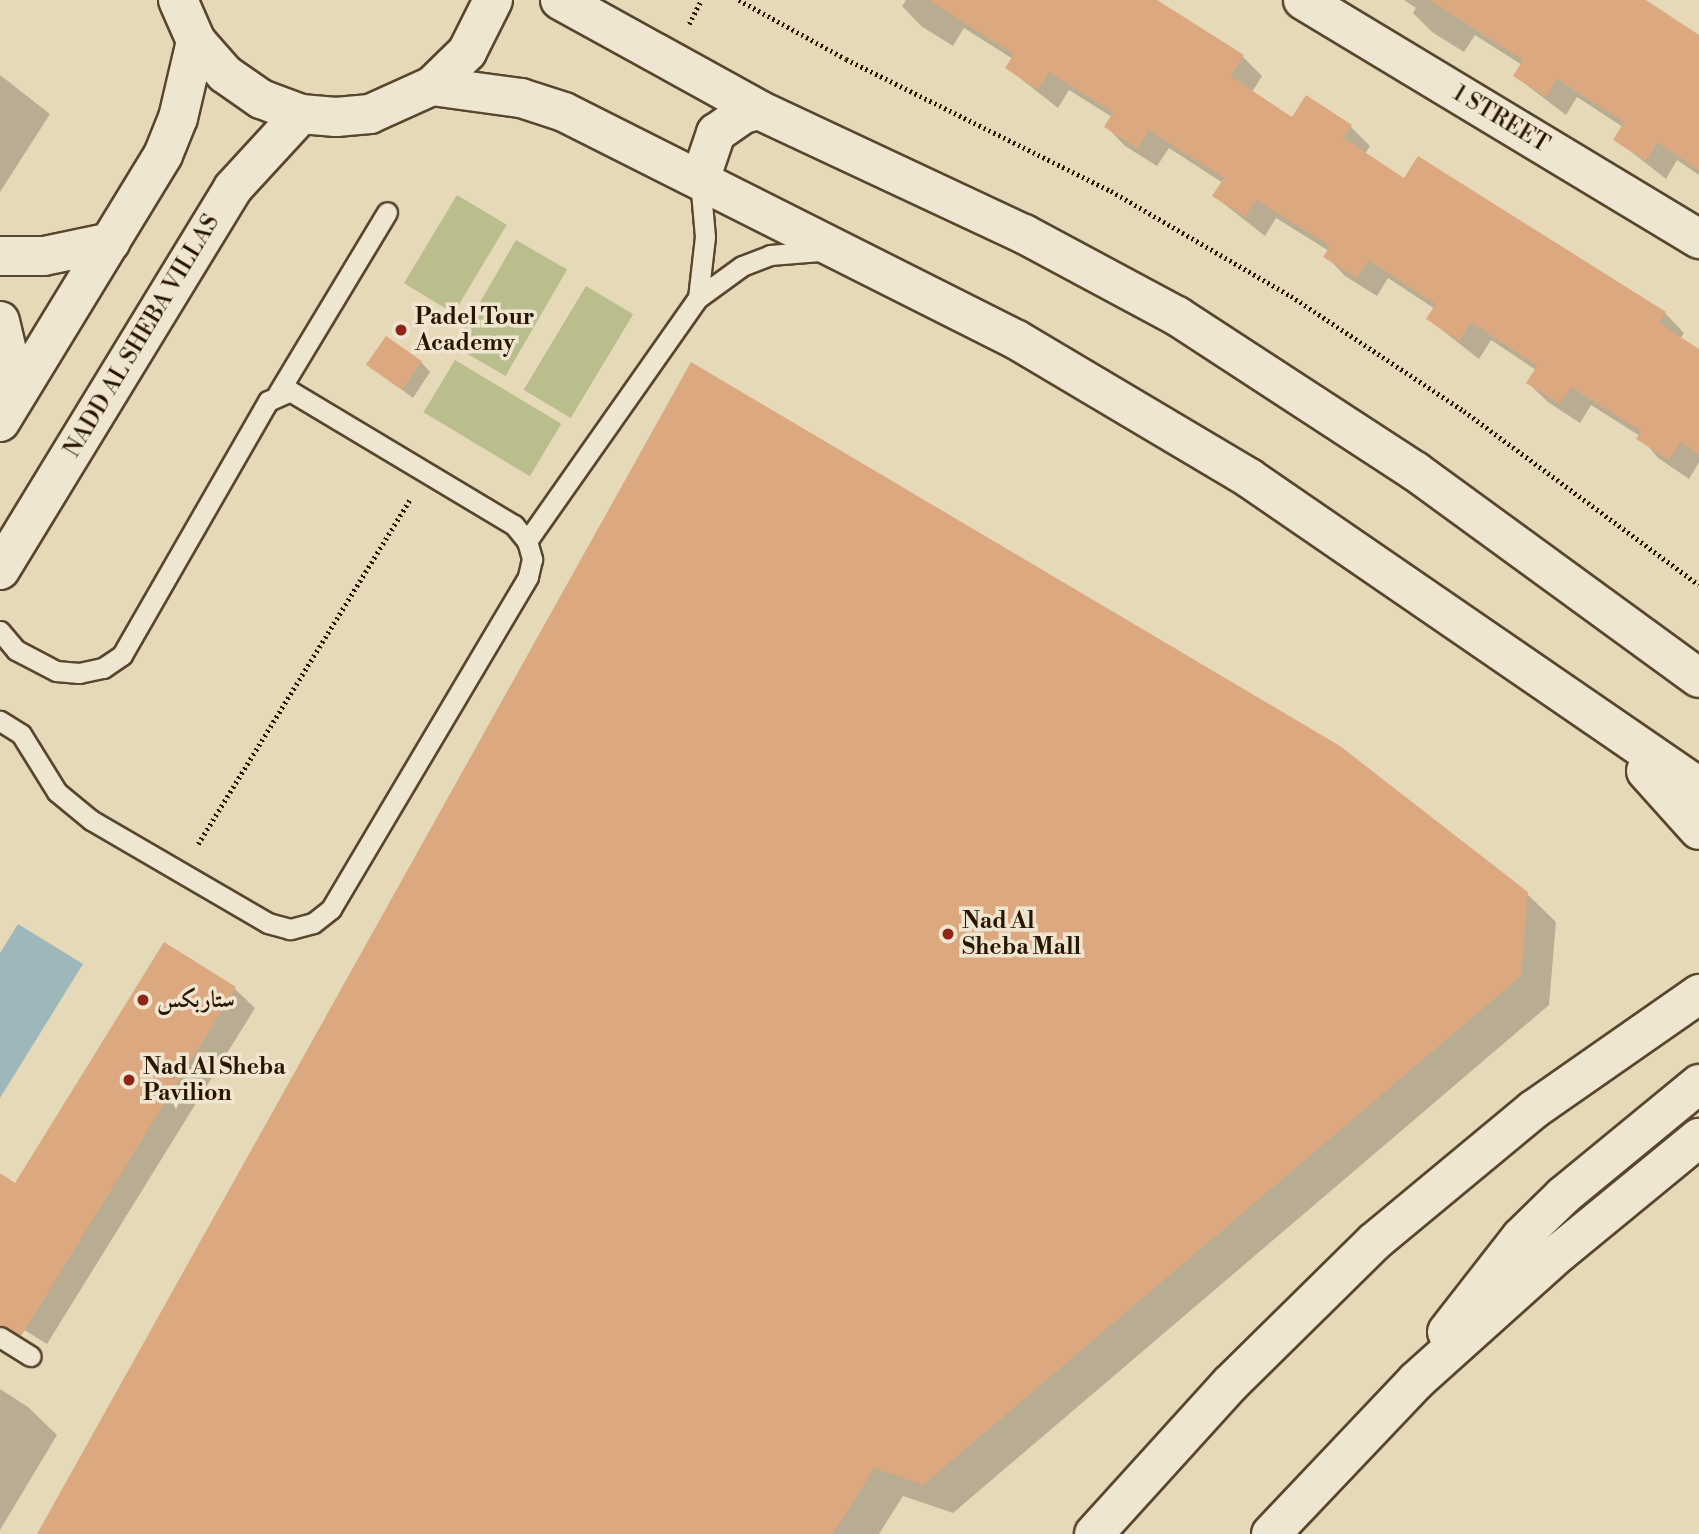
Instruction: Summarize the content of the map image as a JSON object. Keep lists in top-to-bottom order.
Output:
{
  "streets": {
    "street": ["1 STREET", "NADD AL SHEBA VILLAS"]
  },
  "places": [
    "Padel Tour Academy",
    "Nad Al Sheba Mall",
    "ستاربكس",
    "Nad Al Sheba Pavilion"
  ]
}
